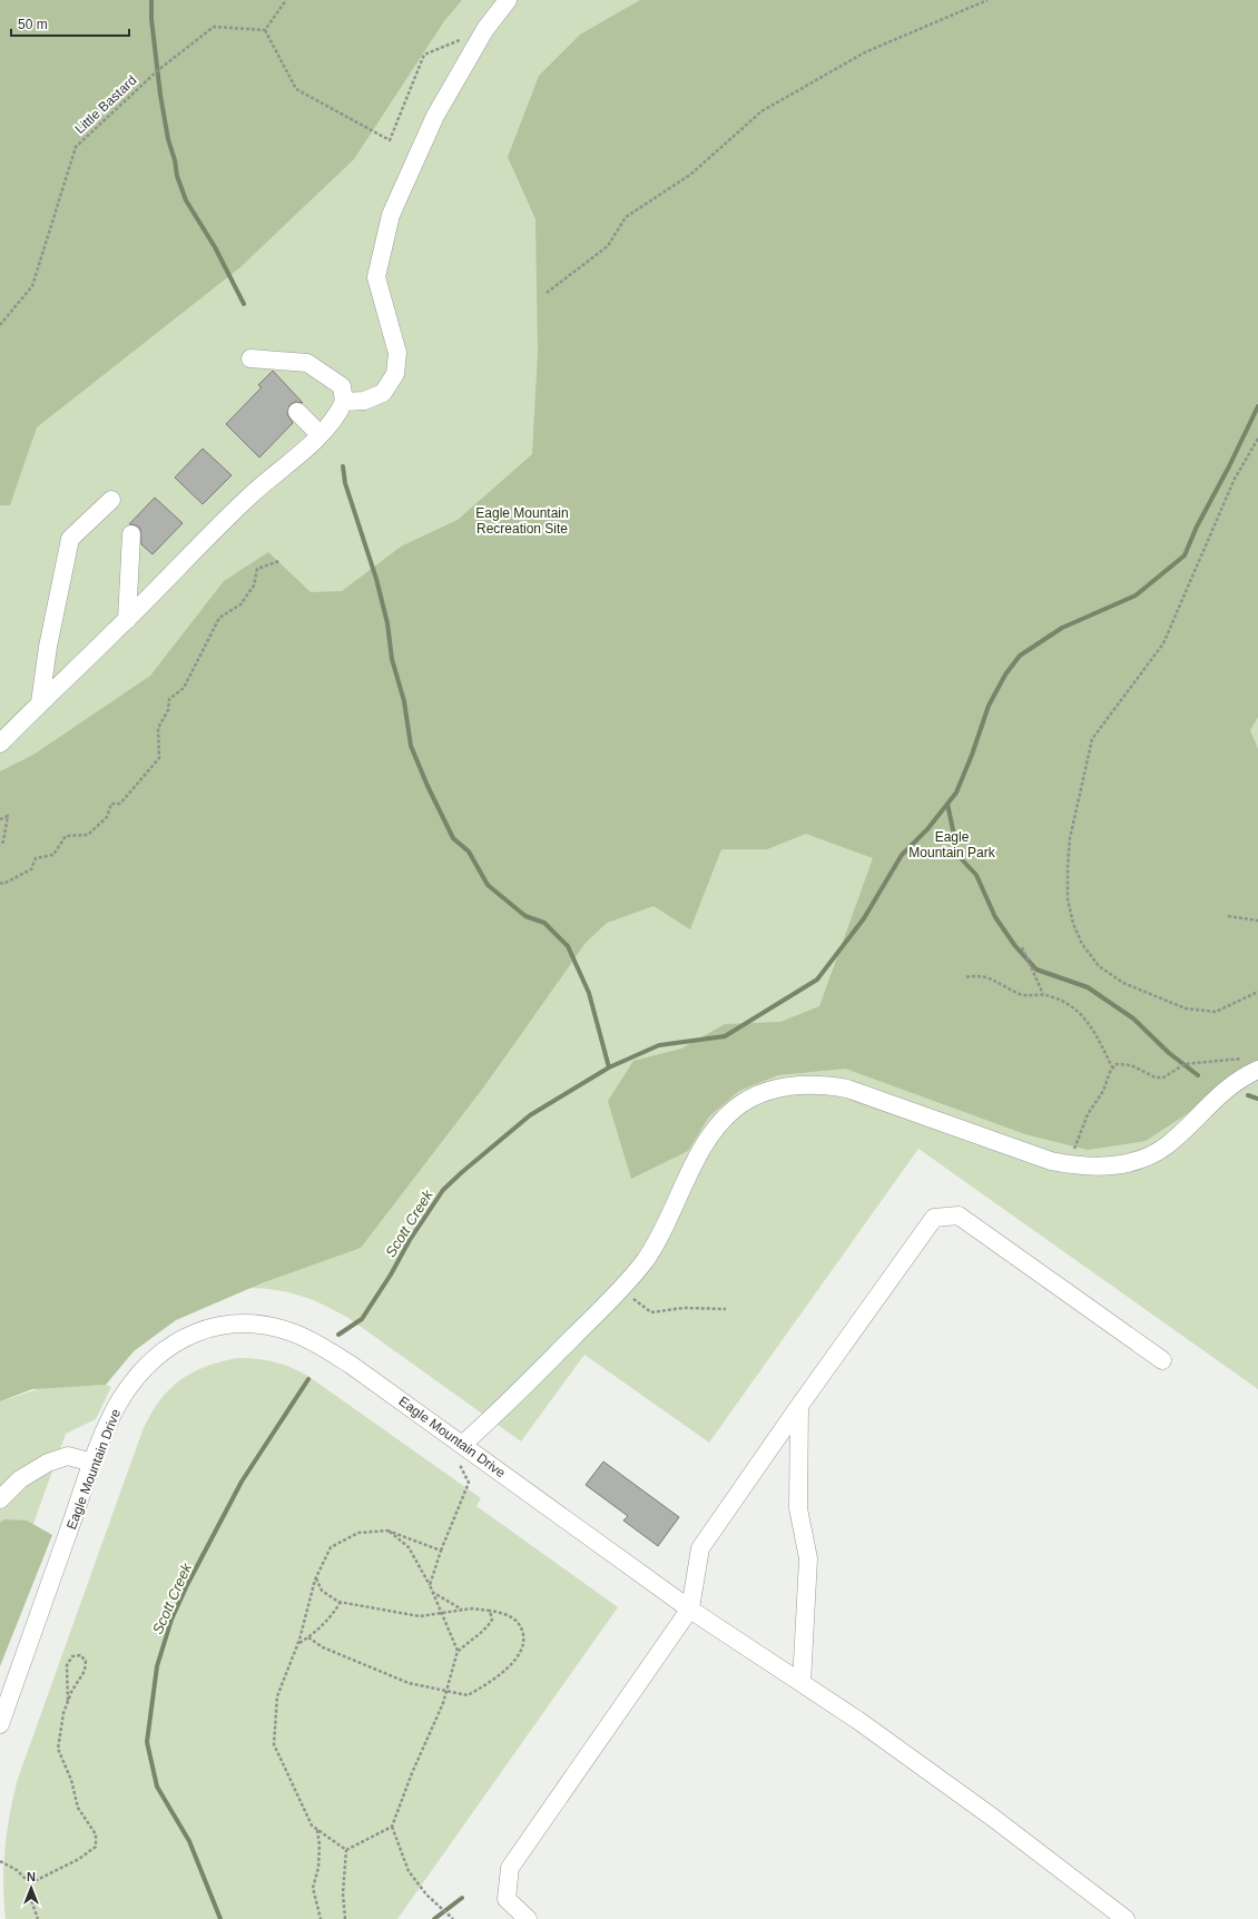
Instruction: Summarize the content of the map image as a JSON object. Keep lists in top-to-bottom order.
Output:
{
  "streets": {
    "street": ["Eagle Mountain Drive"],
    "path": ["Little Bastard"]
  },
  "water": ["Scott Creek"],
  "parks": ["Eagle Mountain Recreation Site", "Eagle Mountain Park"],
  "scale_bar": "50 m",
  "north": "top"
}
